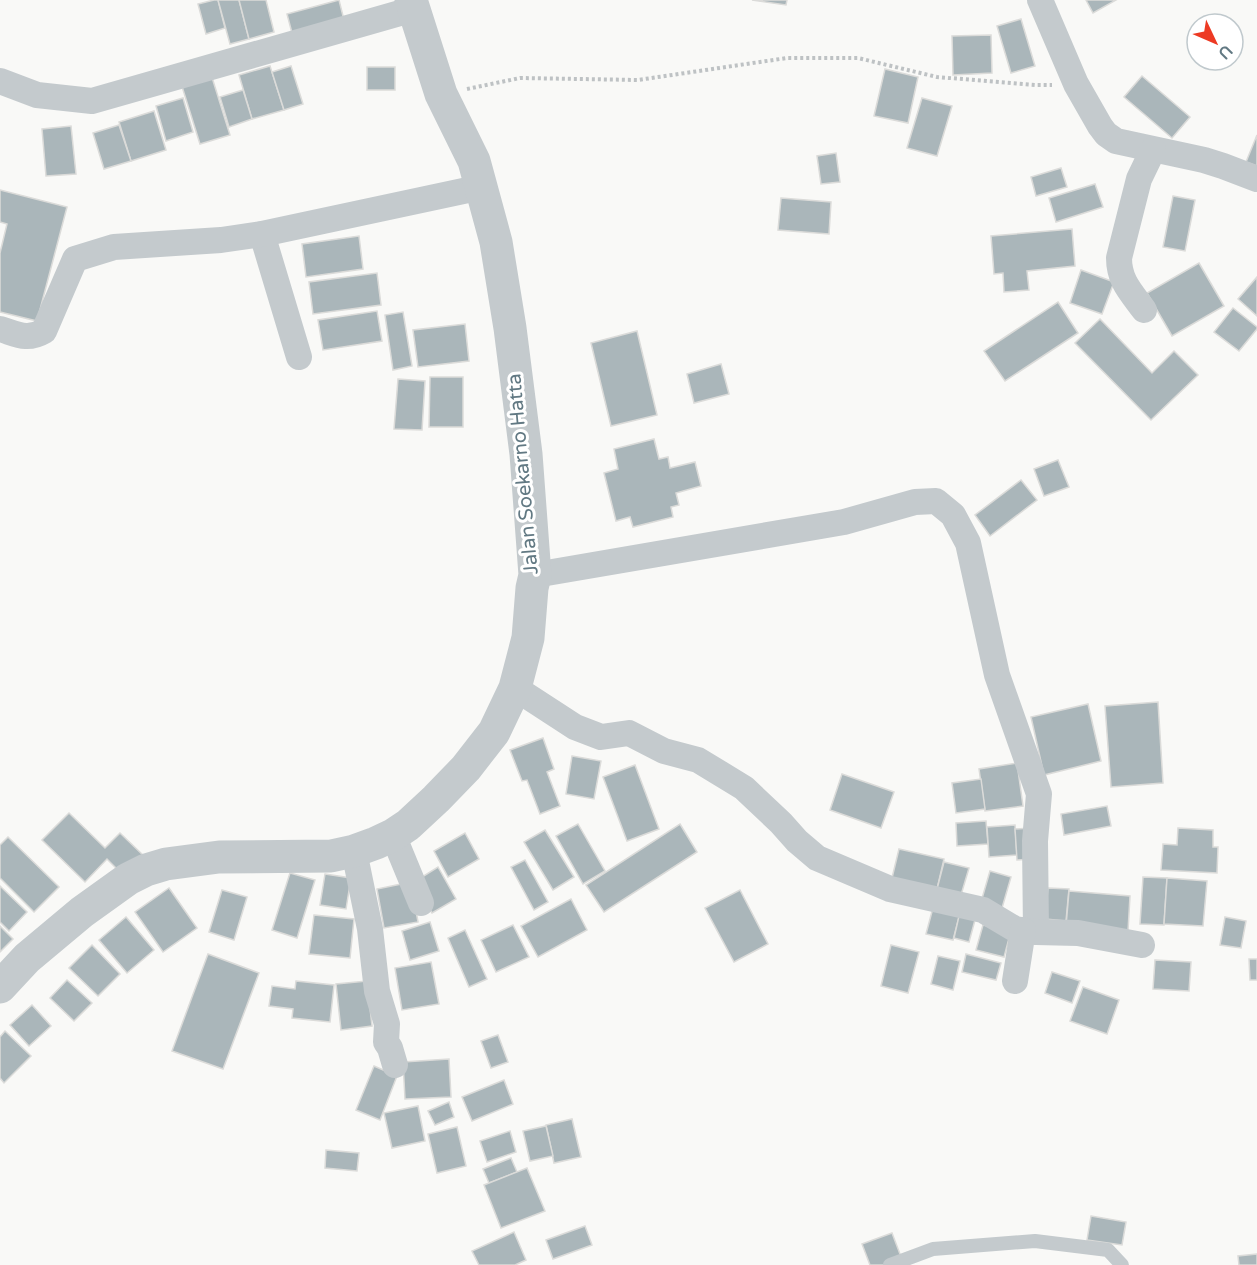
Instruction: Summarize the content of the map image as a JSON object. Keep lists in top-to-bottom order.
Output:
{
  "streets": {
    "street": ["Jalan Soekarno Hatta"]
  },
  "north": "bottom right"
}
